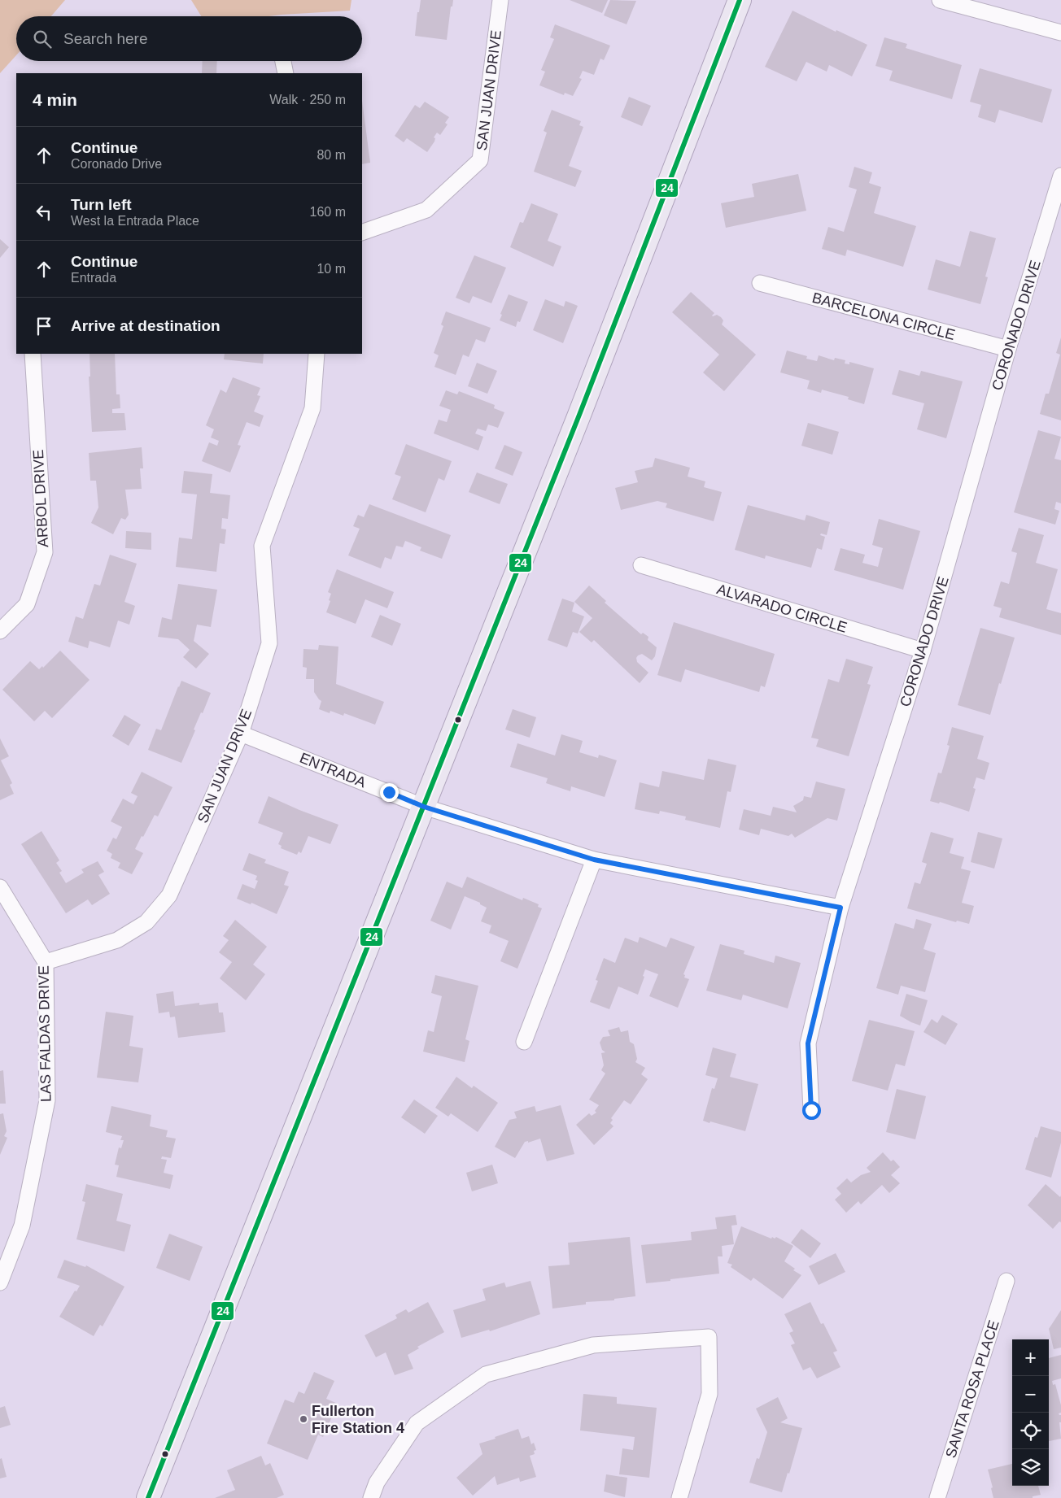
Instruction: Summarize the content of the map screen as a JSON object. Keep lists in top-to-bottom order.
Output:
{
  "streets": {
    "street": [
      "SAN JUAN DRIVE",
      "BARCELONA CIRCLE",
      "CORONADO DRIVE",
      "ARBOL DRIVE",
      "ALVARADO CIRCLE",
      "ENTRADA",
      "LAS FALDAS DRIVE",
      "SANTA ROSA PLACE"
    ]
  },
  "crossings": [
    ["SAN JUAN DRIVE", "ENTRADA"],
    ["SAN JUAN DRIVE", "LAS FALDAS DRIVE"],
    ["BARCELONA CIRCLE", "CORONADO DRIVE"],
    ["CORONADO DRIVE", "ALVARADO CIRCLE"],
    ["CORONADO DRIVE", "ENTRADA"]
  ],
  "places": ["Fullerton Fire Station 4"],
  "lines": ["transit line 24"],
  "page": {
    "search": "Search here",
    "heading": ["4 min", "Walk · 250 m"],
    "list": [
      ["Continue", "Coronado Drive", "80 m"],
      ["Turn left", "West la Entrada Place", "160 m"],
      ["Continue", "Entrada", "10 m"],
      "Arrive at destination"
    ],
    "map_buttons": ["+", "−"]
  }
}
